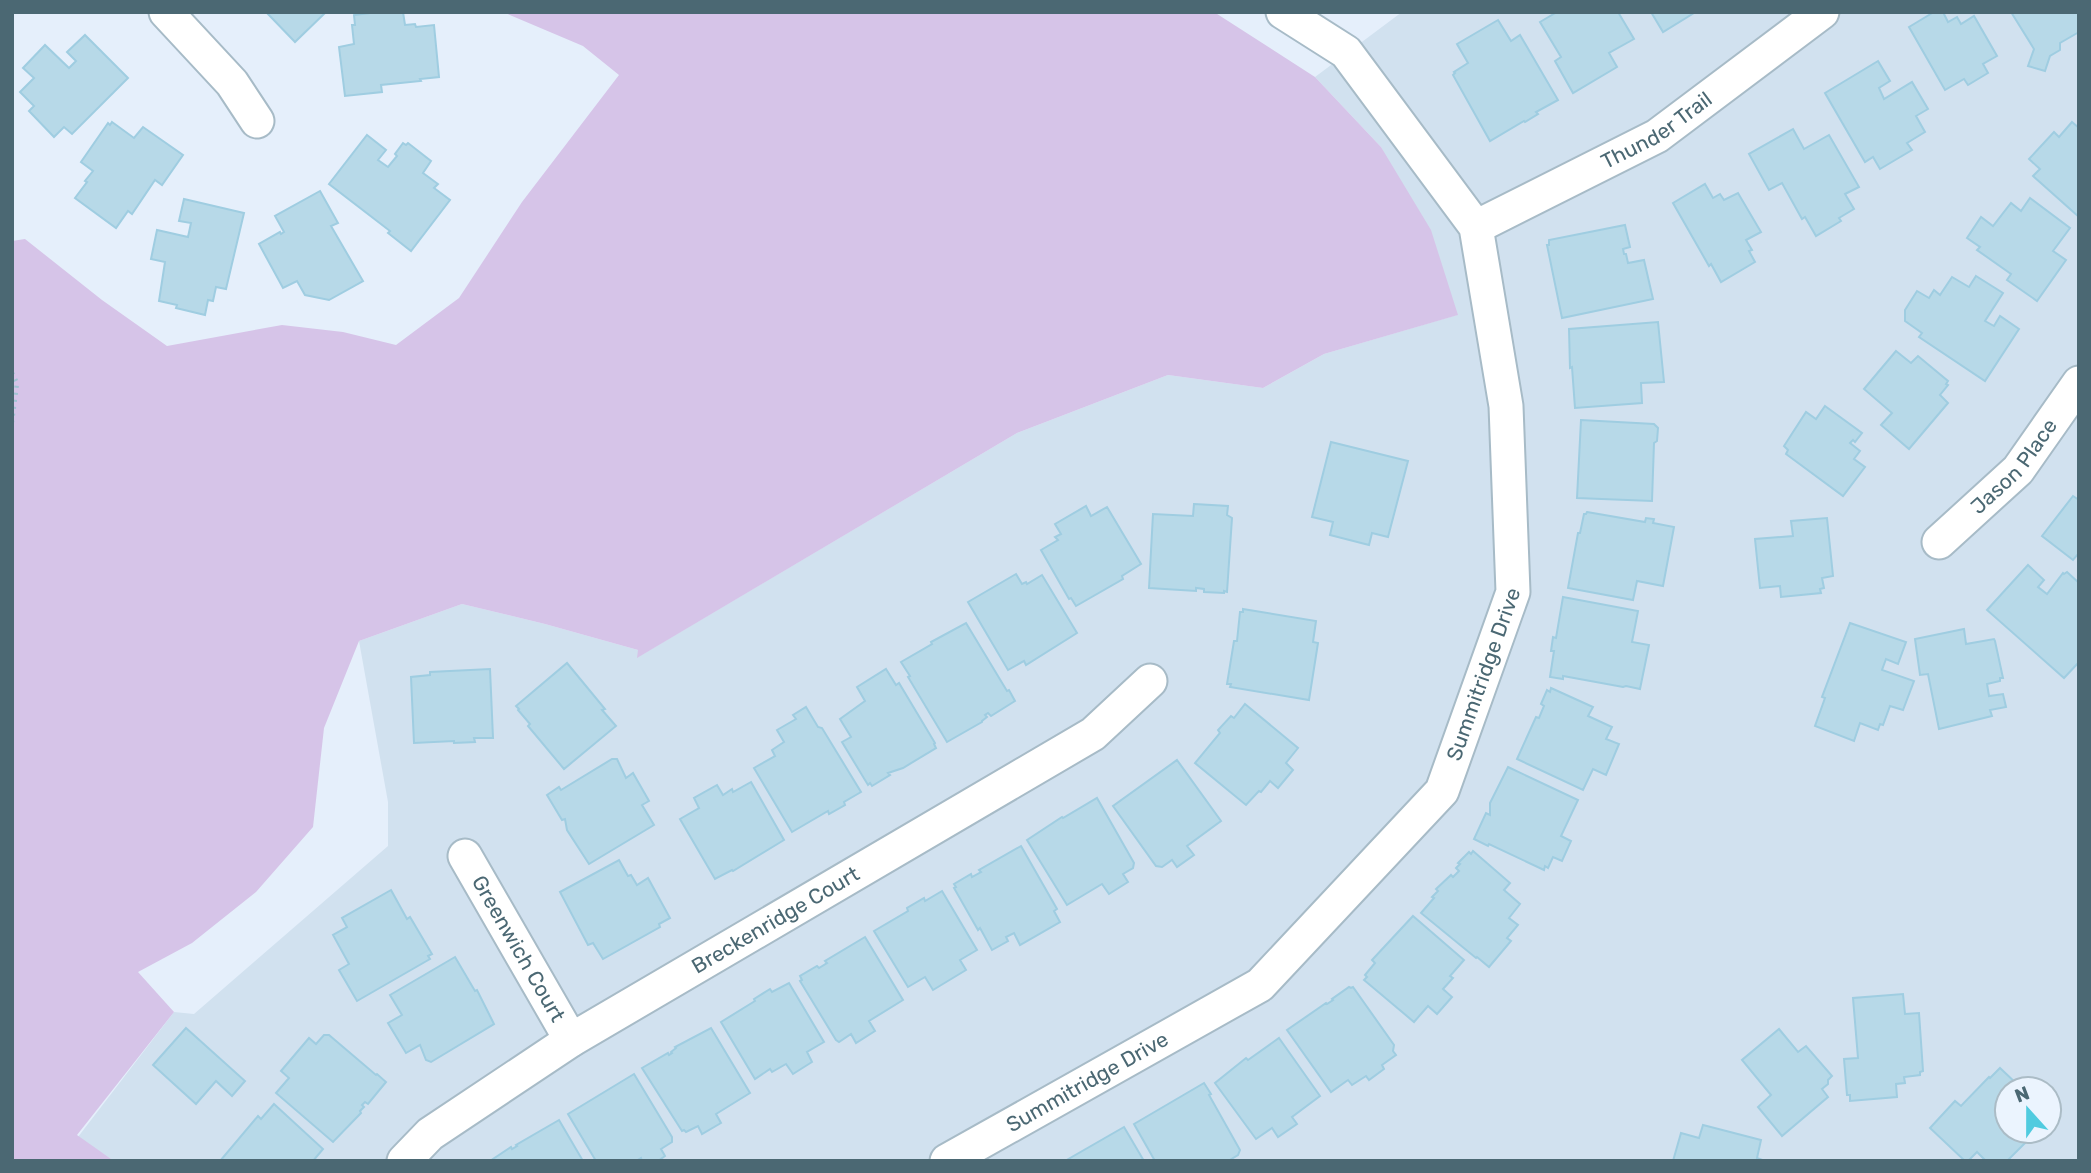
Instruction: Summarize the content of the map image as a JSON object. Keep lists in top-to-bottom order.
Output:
{
  "streets": {
    "street": [
      "Thunder Trail",
      "Jason Place",
      "Summitridge Drive",
      "Breckenridge Court",
      "Greenwich Court"
    ]
  },
  "crossings": [
    ["Thunder Trail", "Summitridge Drive"],
    ["Breckenridge Court", "Greenwich Court"]
  ],
  "north": "top"
}
